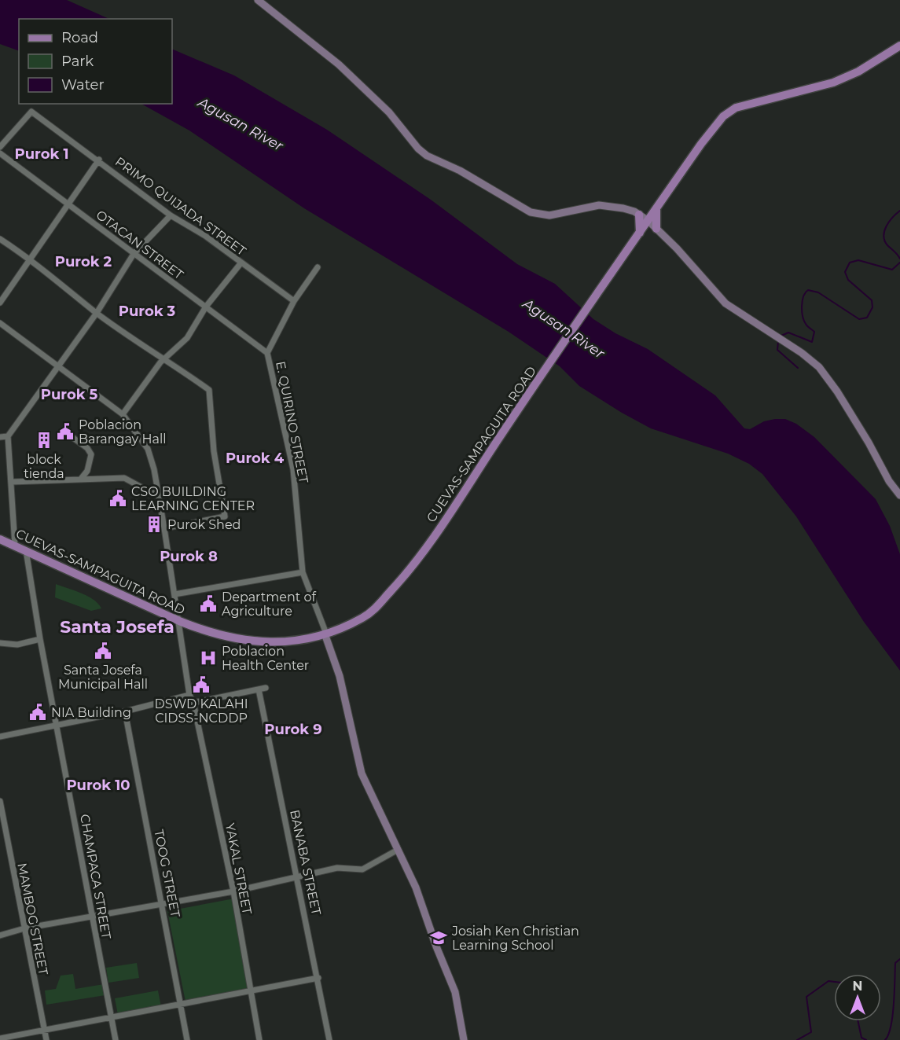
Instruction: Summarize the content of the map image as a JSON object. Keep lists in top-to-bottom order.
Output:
{
  "streets": {
    "main road": ["CUEVAS-SAMPAGUITA ROAD"],
    "street": [
      "PRIMO QUIJADA STREET",
      "OTACAN STREET",
      "E. QUIRINO STREET",
      "BANABA STREET",
      "YAKAL STREET",
      "TOOG STREET",
      "CHAMPACA STREET",
      "MAMBOG STREET"
    ]
  },
  "crossings": [
    ["PRIMO QUIJADA STREET", "E. QUIRINO STREET"],
    ["OTACAN STREET", "E. QUIRINO STREET"],
    ["E. QUIRINO STREET", "CUEVAS-SAMPAGUITA ROAD"],
    ["CUEVAS-SAMPAGUITA ROAD", "CHAMPACA STREET"]
  ],
  "districts": [
    "Purok 1",
    "Purok 2",
    "Purok 3",
    "Purok 5",
    "Purok 4",
    "Purok 8",
    "Santa Josefa",
    "Purok 9",
    "Purok 10"
  ],
  "water": ["Agusan River"],
  "places": {
    "public building": [
      "Poblacion Barangay Hall",
      "CSO BUILDING LEARNING CENTER",
      "Department of Agriculture",
      "Santa Josefa Municipal Hall",
      "DSWD KALAHI CIDSS-NCDDP",
      "NIA Building"
    ],
    "building": ["block tienda", "Purok Shed"],
    "hospital": ["Poblacion Health Center"],
    "school or university": ["Josiah Ken Christian Learning School"]
  },
  "legend": ["Road", "Park", "Water"],
  "north": "top"
}
